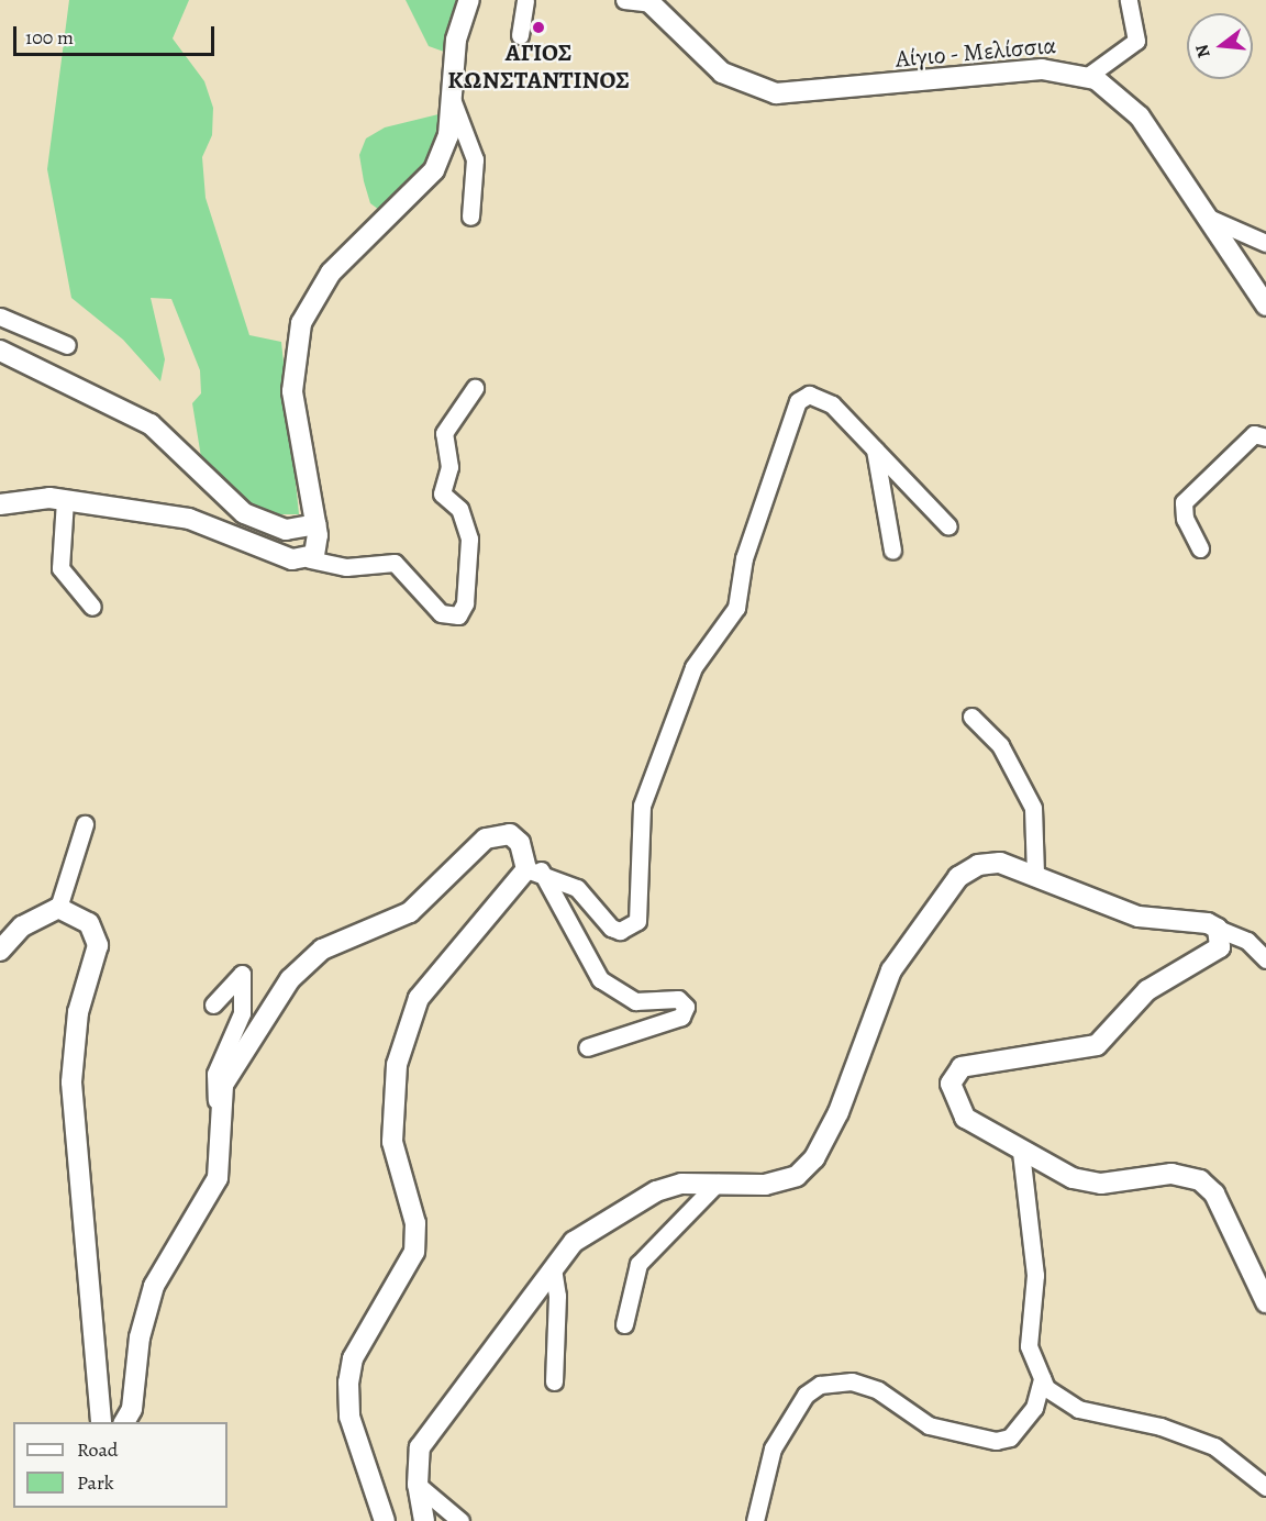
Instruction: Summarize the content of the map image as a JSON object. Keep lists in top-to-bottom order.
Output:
{
  "streets": {
    "main road": ["Αίγιο - Μελίσσια"]
  },
  "places": ["ΑΓΙΟΣ ΚΩΝΣΤΑΝΤΙΝΟΣ"],
  "legend": ["Road", "Park"],
  "scale_bar": "100 m",
  "north": "left"
}
